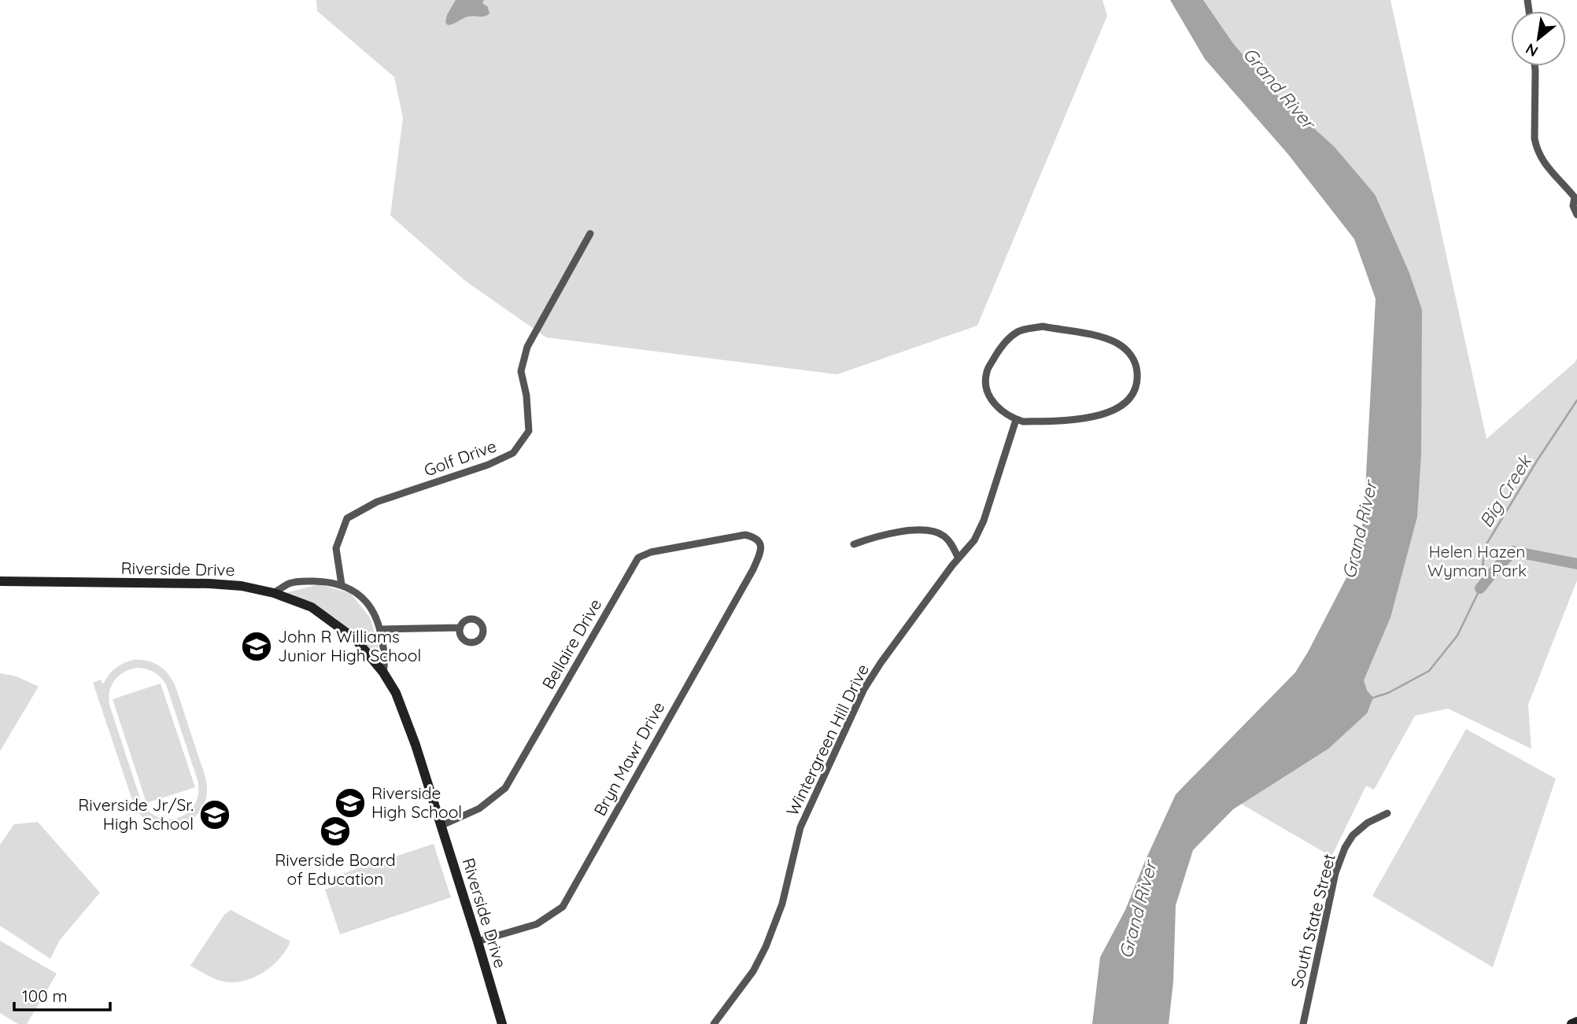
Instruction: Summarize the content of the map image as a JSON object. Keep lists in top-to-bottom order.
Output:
{
  "streets": {
    "main road": ["Riverside Drive"],
    "street": [
      "Golf Drive",
      "Bellaire Drive",
      "Wintergreen Hill Drive",
      "Bryn Mawr Drive",
      "South State Street"
    ]
  },
  "crossings": [
    ["Riverside Drive", "Bellaire Drive"],
    ["Riverside Drive", "Bryn Mawr Drive"],
    ["Bellaire Drive", "Bryn Mawr Drive"]
  ],
  "water": ["Grand River", "Big Creek"],
  "parks": ["Helen Hazen Wyman Park"],
  "places": {
    "school or university": [
      "John R Williams Junior High School",
      "Riverside High School",
      "Riverside Jr/Sr. High School",
      "Riverside Board of Education"
    ]
  },
  "scale_bar": "100 m",
  "north": "bottom left"
}
